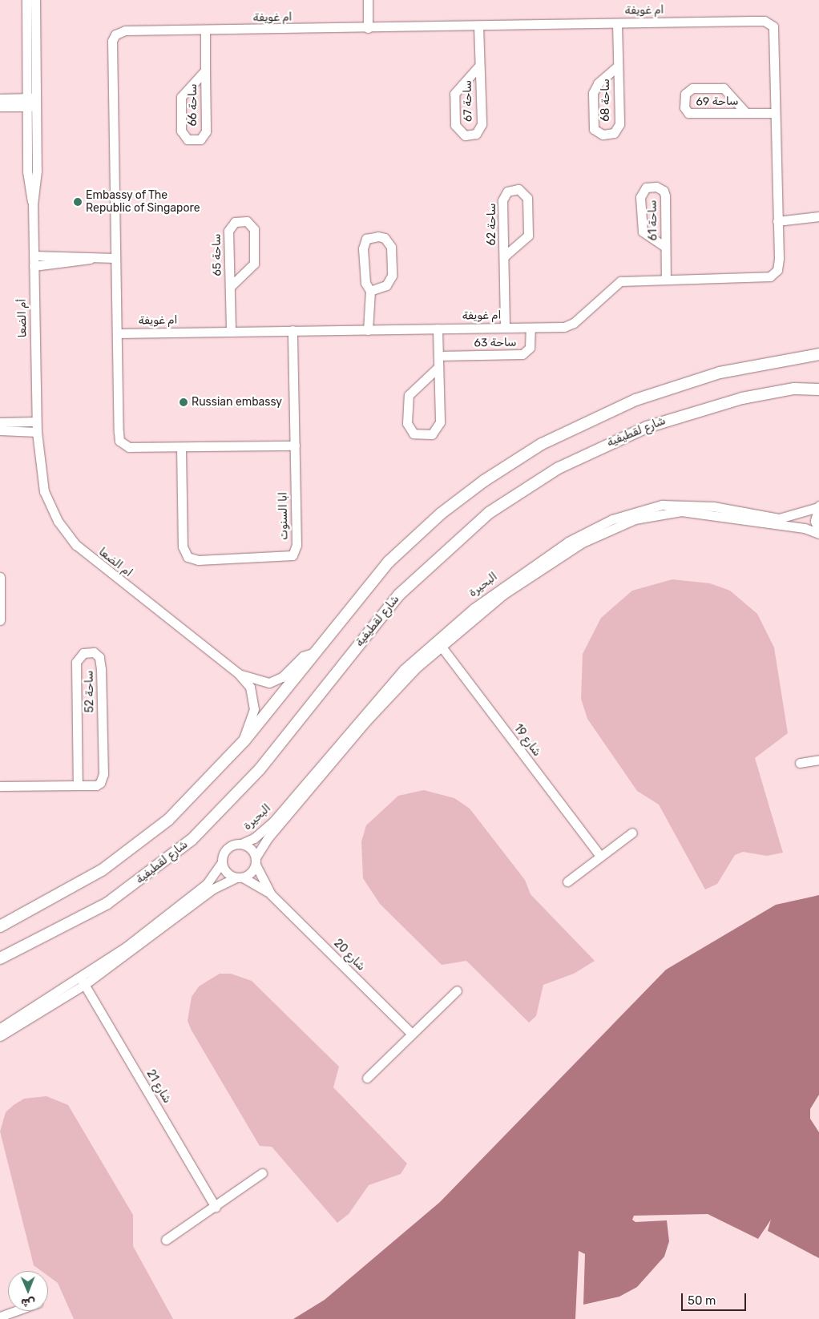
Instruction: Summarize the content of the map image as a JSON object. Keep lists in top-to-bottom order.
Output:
{
  "streets": {
    "street": [
      "ام غويفة",
      "ساحة 68",
      "ساحة 67",
      "ساحة 69",
      "ساحة 66",
      "ساحة 61",
      "ساحة 62",
      "ساحة 65",
      "أم الضعا",
      "ساحة 63",
      "شارع لقطيفية",
      "ابا السنوت",
      "ام الضعا",
      "البحيرة",
      "ساحة 52",
      "شارع 19",
      "شارع 20",
      "شارع 21"
    ]
  },
  "crossings": [
    ["ام غويفة", "ساحة 68"],
    ["ام غويفة", "ساحة 67"],
    ["ام غويفة", "ساحة 69"],
    ["ام غويفة", "ساحة 66"],
    ["ام غويفة", "ساحة 61"],
    ["ام غويفة", "ساحة 62"],
    ["ام غويفة", "ساحة 65"],
    ["ام غويفة", "ساحة 63"],
    ["ام غويفة", "ابا السنوت"],
    ["أم الضعا", "ام الضعا"],
    ["البحيرة", "شارع 19"],
    ["البحيرة", "شارع 20"]
  ],
  "places": ["Embassy of The Republic of Singapore", "Russian embassy"],
  "scale_bar": "50 m",
  "north": "bottom"
}
